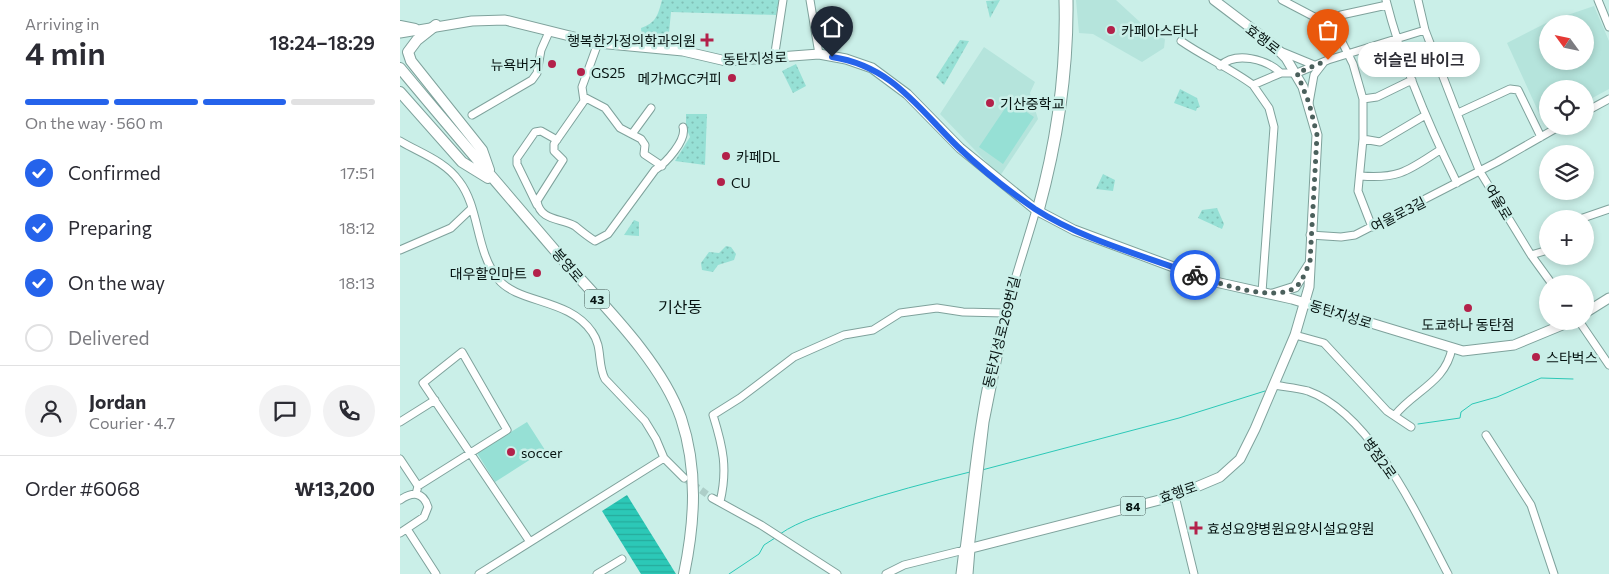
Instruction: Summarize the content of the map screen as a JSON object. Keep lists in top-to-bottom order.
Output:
{
  "streets": {
    "highway": ["봉영로", "43"],
    "main road": ["효행로", "동탄지성로", "84"],
    "street": [
      "여울로",
      "여울로3길",
      "동탄지성로269번길",
      "병점2로"
    ]
  },
  "crossings": [
    ["효행로", "동탄지성로"],
    ["효행로", "여울로3길"],
    ["효행로", "병점2로"],
    ["동탄지성로", "동탄지성로269번길"],
    ["여울로", "여울로3길"]
  ],
  "districts": ["기산동"],
  "places": {
    "other": [
      "카페아스타나",
      "허슬린 바이크",
      "뉴욕버거",
      "GS25",
      "메가MGC커피",
      "기산중학교",
      "카페DL",
      "CU",
      "대우할인마트",
      "도쿄하나 동탄점",
      "스타벅스",
      "soccer"
    ],
    "health": ["행복한가정의학과의원", "효성요양병원요양시설요양원"]
  },
  "north": "top left",
  "page": {
    "heading": ["4 min", "Arriving in", "18:24–18:29"],
    "panel": [
      "Jordan",
      "Courier · 4.7",
      "Order #6068",
      "₩13,200"
    ],
    "map_buttons": ["+", "−"],
    "bubble": "허슬린 바이크",
    "bar": "On the way · 560 m",
    "list": [
      ["Confirmed", "17:51"],
      ["Preparing", "18:12"],
      ["On the way", "18:13"],
      "Delivered"
    ]
  }
}
